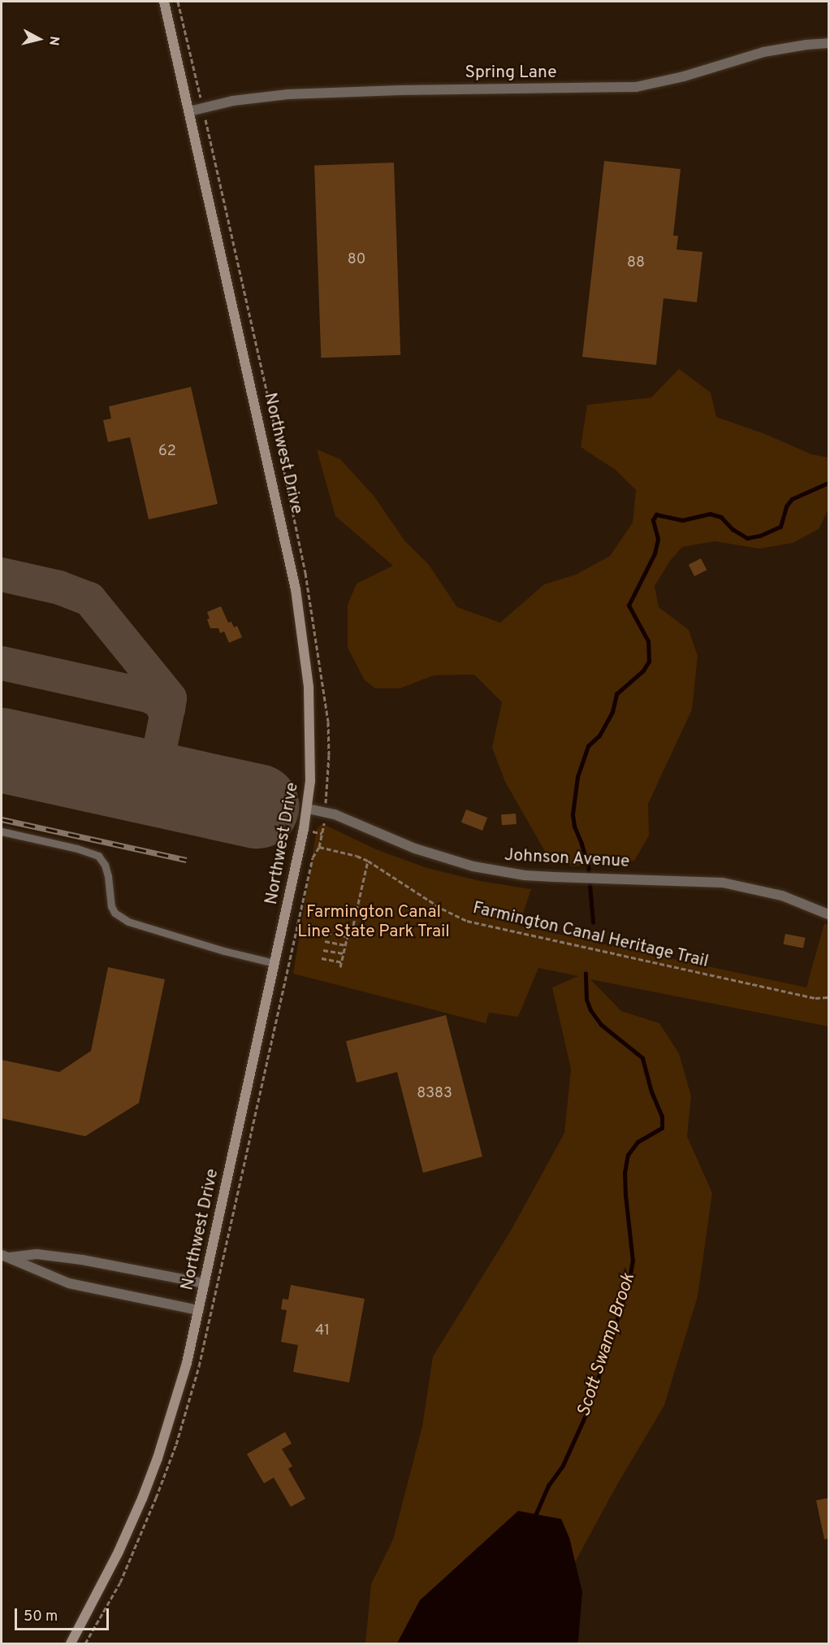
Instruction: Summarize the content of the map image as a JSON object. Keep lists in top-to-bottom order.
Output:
{
  "streets": {
    "main road": ["Northwest Drive"],
    "street": ["Spring Lane", "Johnson Avenue"],
    "path": ["Farmington Canal Heritage Trail"]
  },
  "crossings": [
    ["Spring Lane", "Northwest Drive"],
    ["Northwest Drive", "Johnson Avenue"]
  ],
  "water": ["Scott Swamp Brook"],
  "parks": ["Farmington Canal Line State Park Trail"],
  "house_numbers": [
    "80",
    "88",
    "62",
    "8383",
    "41"
  ],
  "scale_bar": "50 m",
  "north": "right"
}
